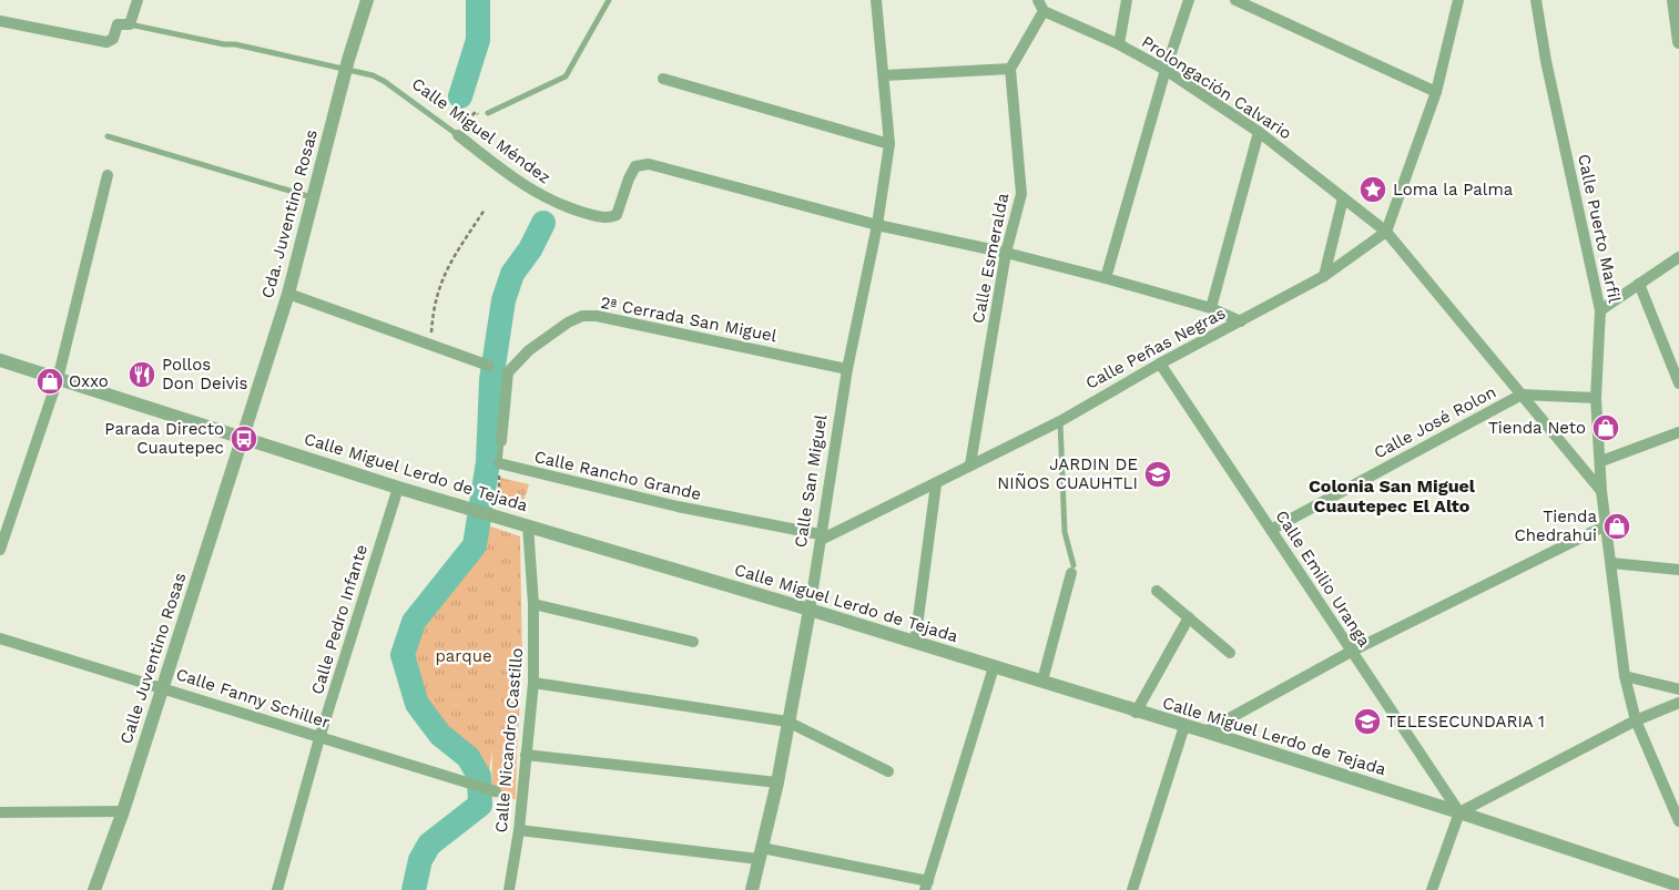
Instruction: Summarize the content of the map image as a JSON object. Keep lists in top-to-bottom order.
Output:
{
  "streets": {
    "street": [
      "Prolongación Calvario",
      "Calle Miguel Méndez",
      "Cda. Juventino Rosas",
      "Calle Puerto Marfil",
      "Calle Esmeralda",
      "2ª Cerrada San Miguel",
      "Calle Peñas Negras",
      "Calle José Rolon",
      "Calle Miguel Lerdo de Tejada",
      "Calle Rancho Grande",
      "Calle San Miguel",
      "Calle Emilio Uranga",
      "Calle Pedro Infante",
      "Calle Juventino Rosas",
      "Calle Fanny Schiller",
      "Calle Nicandro Castillo"
    ]
  },
  "crossings": [
    ["Prolongación Calvario", "Calle Puerto Marfil"],
    ["Prolongación Calvario", "Calle Peñas Negras"],
    ["Prolongación Calvario", "Calle José Rolon"],
    ["Calle Miguel Méndez", "Cda. Juventino Rosas"],
    ["Calle Miguel Méndez", "Calle San Miguel"],
    ["Cda. Juventino Rosas", "Calle Miguel Lerdo de Tejada"],
    ["Cda. Juventino Rosas", "Calle Juventino Rosas"],
    ["Calle Puerto Marfil", "Calle José Rolon"],
    ["Calle Esmeralda", "Calle Peñas Negras"],
    ["2ª Cerrada San Miguel", "Calle San Miguel"],
    ["Calle Peñas Negras", "Calle Rancho Grande"],
    ["Calle Peñas Negras", "Calle San Miguel"],
    ["Calle Peñas Negras", "Calle Emilio Uranga"],
    ["Calle José Rolon", "Calle Emilio Uranga"],
    ["Calle Miguel Lerdo de Tejada", "Calle San Miguel"],
    ["Calle Miguel Lerdo de Tejada", "Calle Emilio Uranga"],
    ["Calle Miguel Lerdo de Tejada", "Calle Pedro Infante"],
    ["Calle Miguel Lerdo de Tejada", "Calle Juventino Rosas"],
    ["Calle Miguel Lerdo de Tejada", "Calle Nicandro Castillo"],
    ["Calle Rancho Grande", "Calle San Miguel"],
    ["Calle Pedro Infante", "Calle Fanny Schiller"],
    ["Calle Juventino Rosas", "Calle Fanny Schiller"]
  ],
  "districts": ["Colonia San Miguel Cuautepec El Alto"],
  "parks": ["parque"],
  "places": {
    "place": ["Loma la Palma"],
    "restaurant": ["Pollos Don Deivis"],
    "shop": ["Oxxo", "Tienda Neto", "Tienda Chedrahui"],
    "bus stop": ["Parada Directo Cuautepec"],
    "school or university": ["JARDIN DE NIÑOS CUAUHTLI", "TELESECUNDARIA 1"]
  }
}
